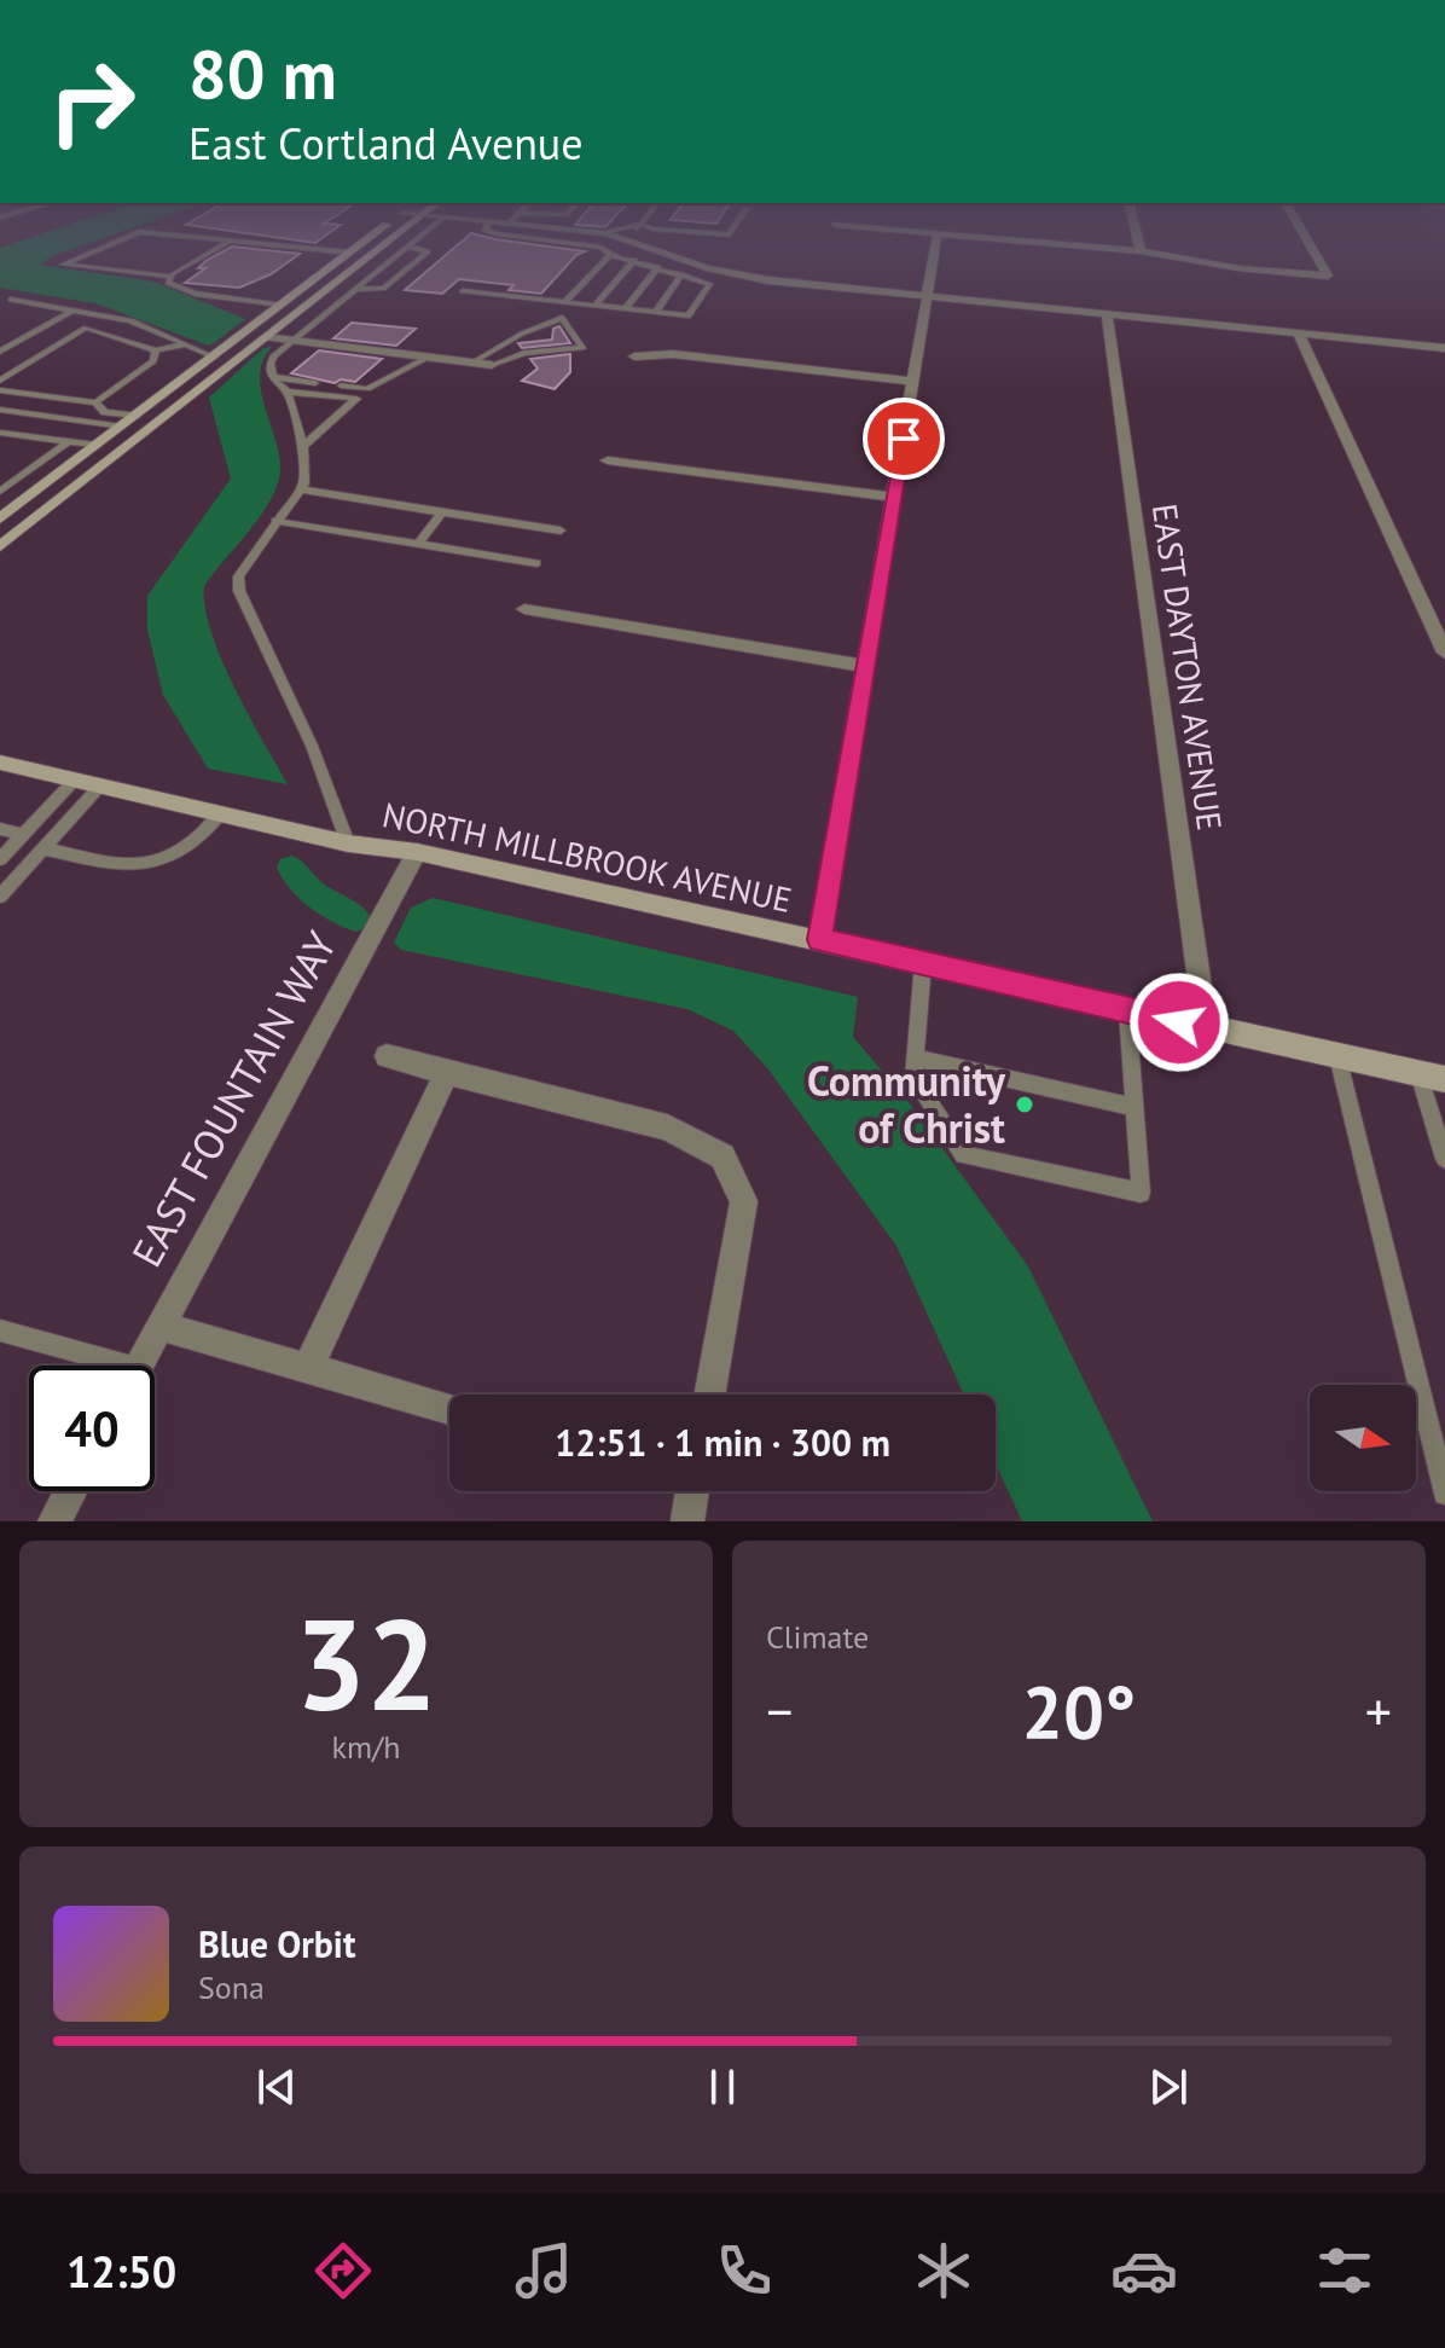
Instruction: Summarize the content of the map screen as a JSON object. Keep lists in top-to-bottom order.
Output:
{
  "streets": {
    "main road": ["NORTH MILLBROOK AVENUE"],
    "street": ["EAST DAYTON AVENUE", "EAST FOUNTAIN WAY"]
  },
  "crossings": [
    ["EAST DAYTON AVENUE", "NORTH MILLBROOK AVENUE"],
    ["NORTH MILLBROOK AVENUE", "EAST FOUNTAIN WAY"]
  ],
  "places": ["Community of Christ"],
  "north": "right",
  "page": {
    "turn": ["80 m", "East Cortland Avenue"],
    "limit": "40",
    "trip": "12:51 · 1 min · 300 m",
    "tile": [
      ["32", "km/h"],
      "Climate"
    ],
    "heat": ["−", "20°", "+"],
    "song": ["Blue Orbit", "Sona"],
    "tabs": "12:50"
  }
}
